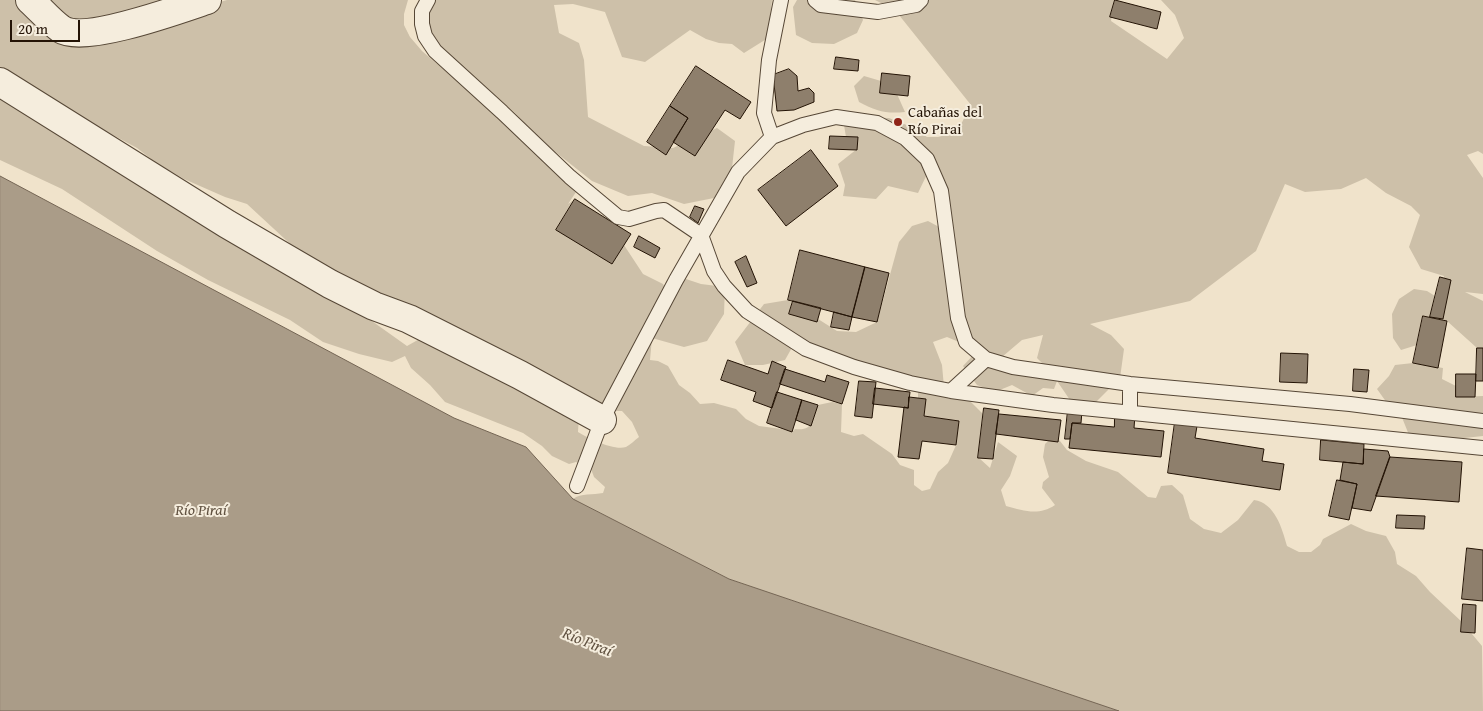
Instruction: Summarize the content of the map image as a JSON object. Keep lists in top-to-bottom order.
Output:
{
  "water": ["Río Piraí"],
  "places": ["Cabañas del Río Pirai"],
  "scale_bar": "20 m"
}
